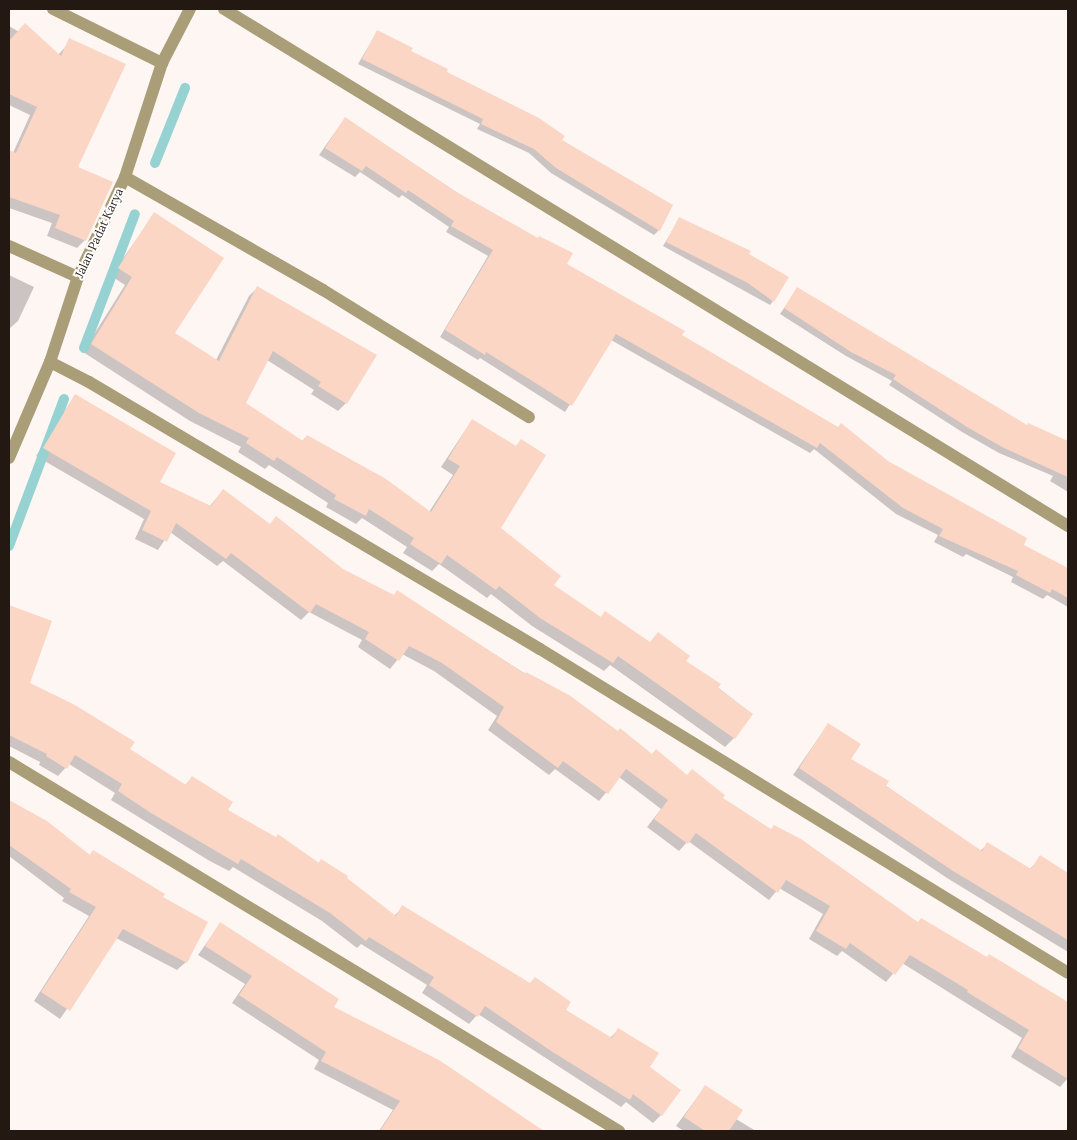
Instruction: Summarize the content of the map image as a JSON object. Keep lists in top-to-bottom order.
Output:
{
  "streets": {
    "street": ["Jalan Padat Karya"]
  }
}
